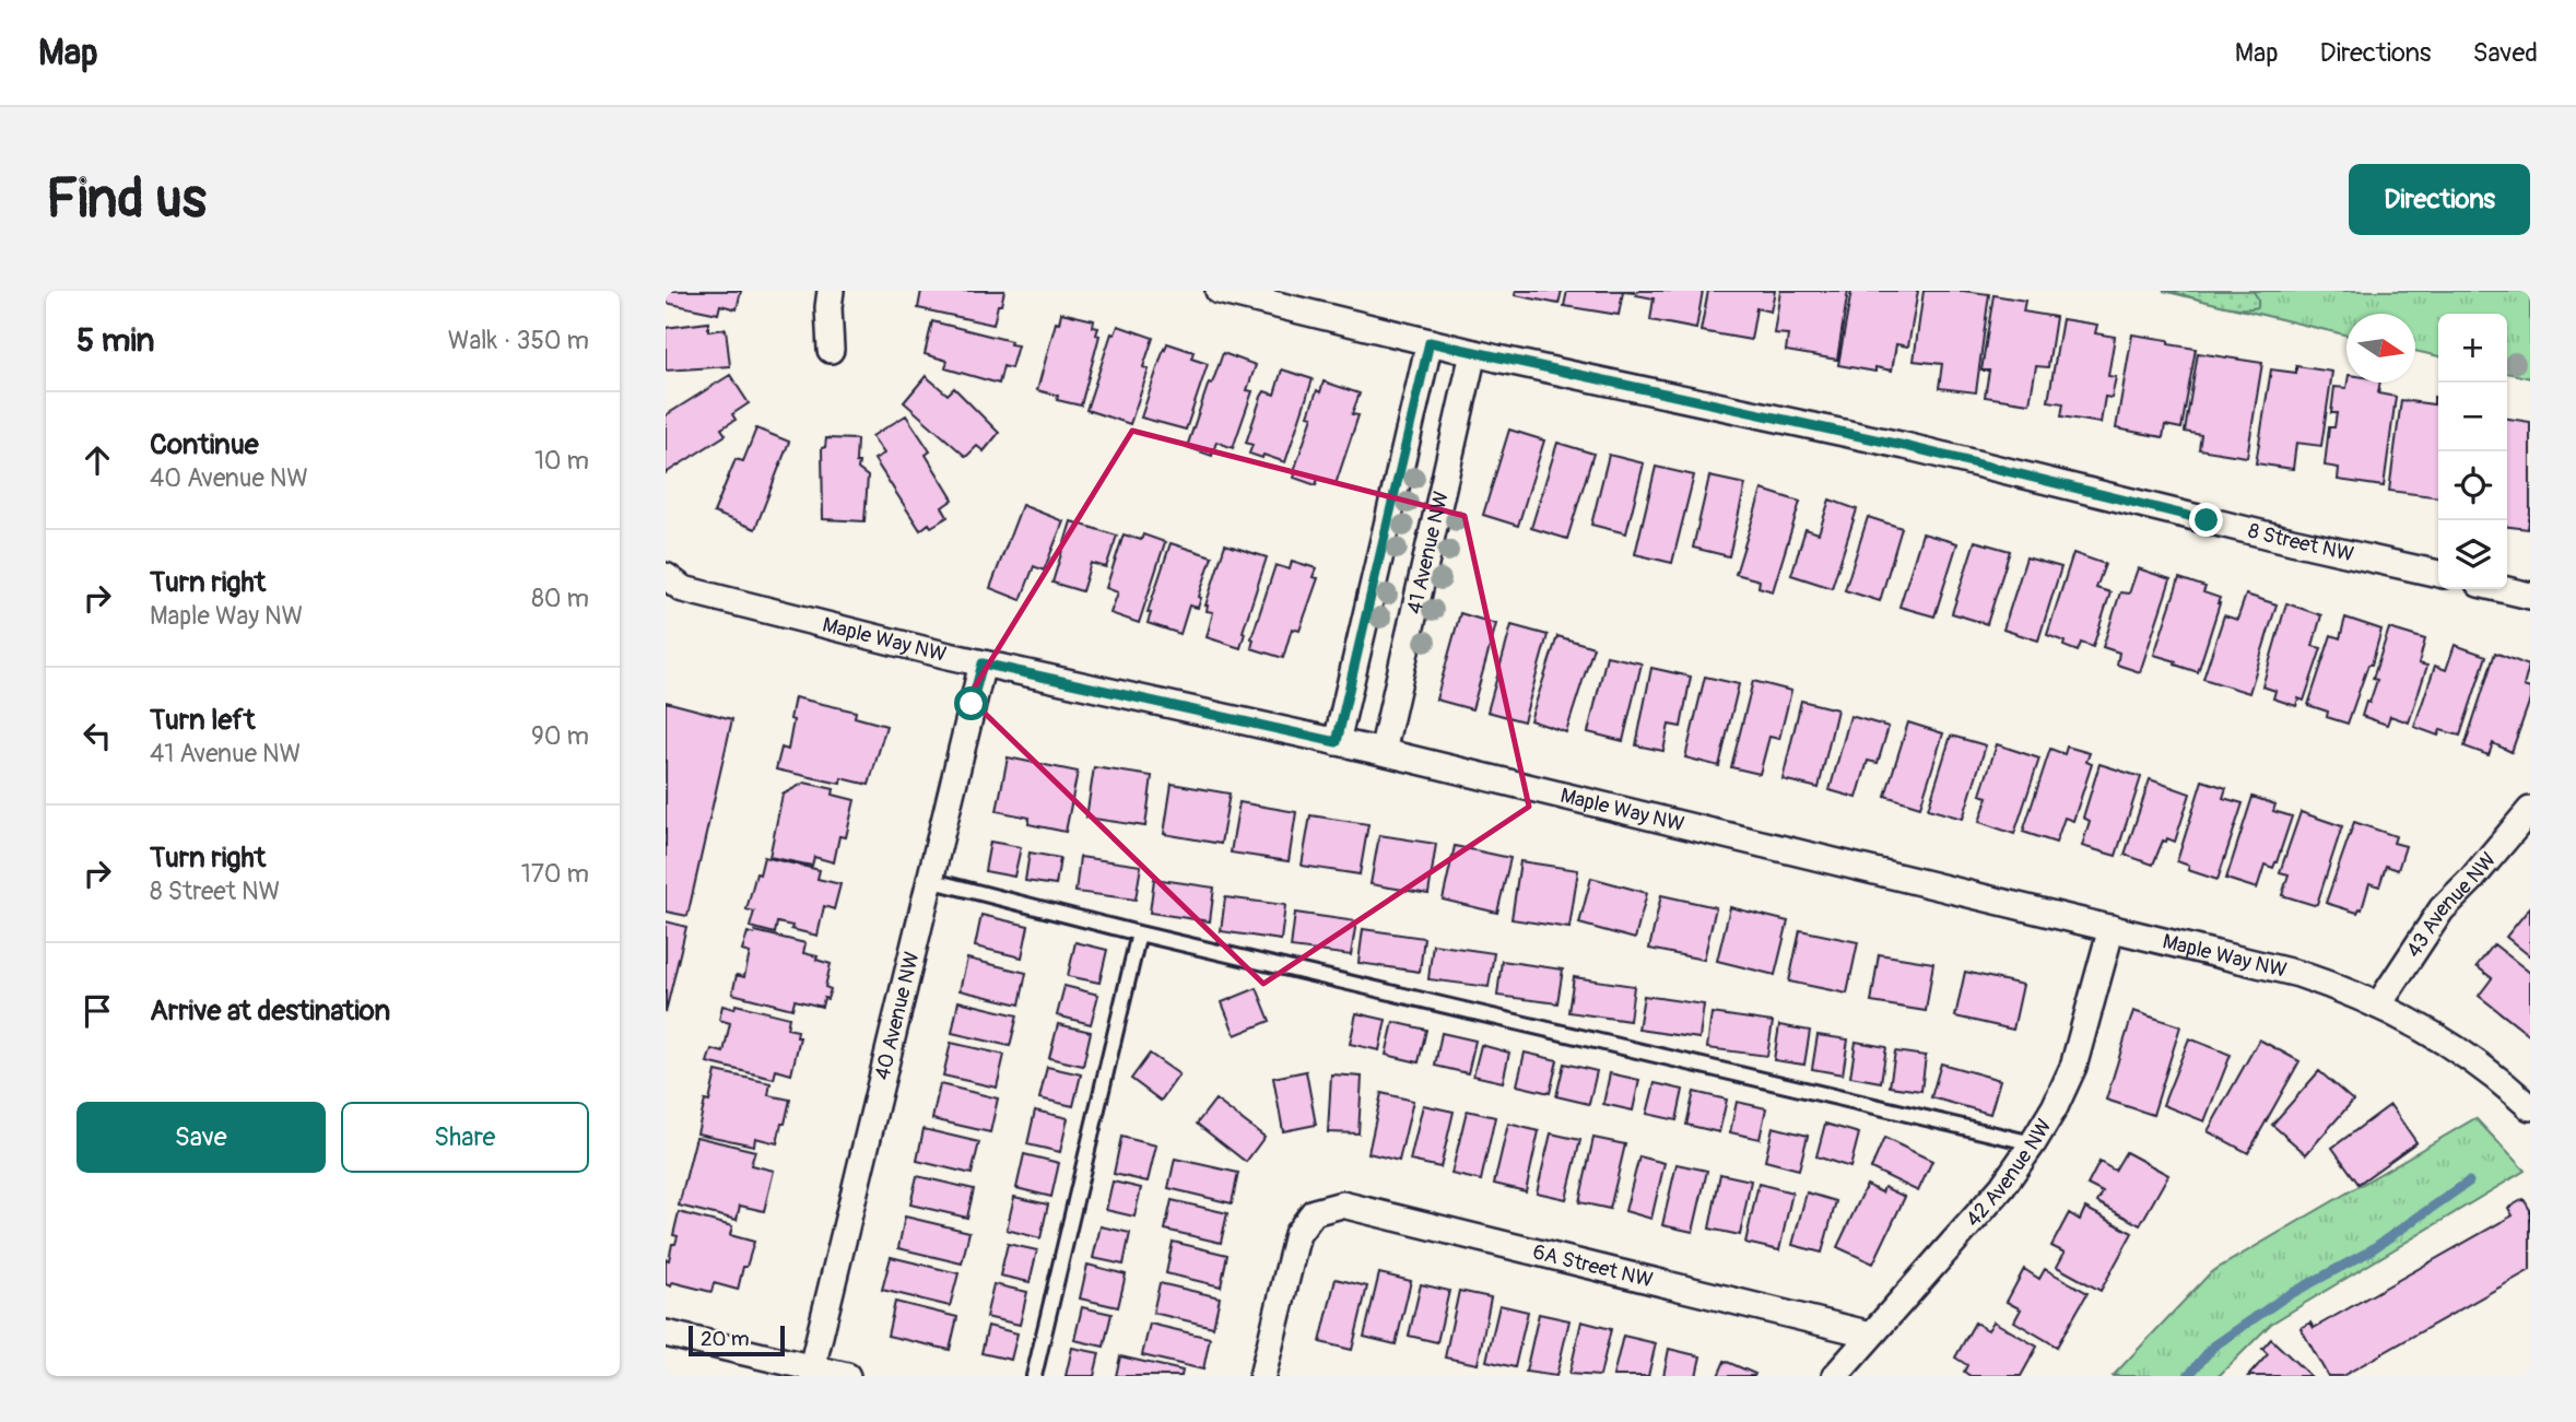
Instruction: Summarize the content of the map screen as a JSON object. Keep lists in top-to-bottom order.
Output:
{
  "streets": {
    "street": [
      "8 Street NW",
      "41 Avenue NW",
      "Maple Way NW",
      "43 Avenue NW",
      "40 Avenue NW",
      "42 Avenue NW",
      "6A Street NW"
    ]
  },
  "crossings": [
    ["8 Street NW", "41 Avenue NW"],
    ["41 Avenue NW", "Maple Way NW"],
    ["Maple Way NW", "43 Avenue NW"],
    ["Maple Way NW", "40 Avenue NW"],
    ["Maple Way NW", "42 Avenue NW"],
    ["42 Avenue NW", "6A Street NW"]
  ],
  "scale_bar": "20 m",
  "north": "right",
  "page": {
    "header": "Map",
    "nav": ["Map", "Directions", "Saved"],
    "buttons": [
      "Directions",
      ["Save", "Share"]
    ],
    "title": "Find us",
    "heading": ["5 min", "Walk · 350 m"],
    "map_buttons": ["+", "−"],
    "list": [
      ["Continue", "40 Avenue NW", "10 m"],
      ["Turn right", "Maple Way NW", "80 m"],
      ["Turn left", "41 Avenue NW", "90 m"],
      ["Turn right", "8 Street NW", "170 m"],
      "Arrive at destination"
    ],
    "scale": "20 m"
  }
}
